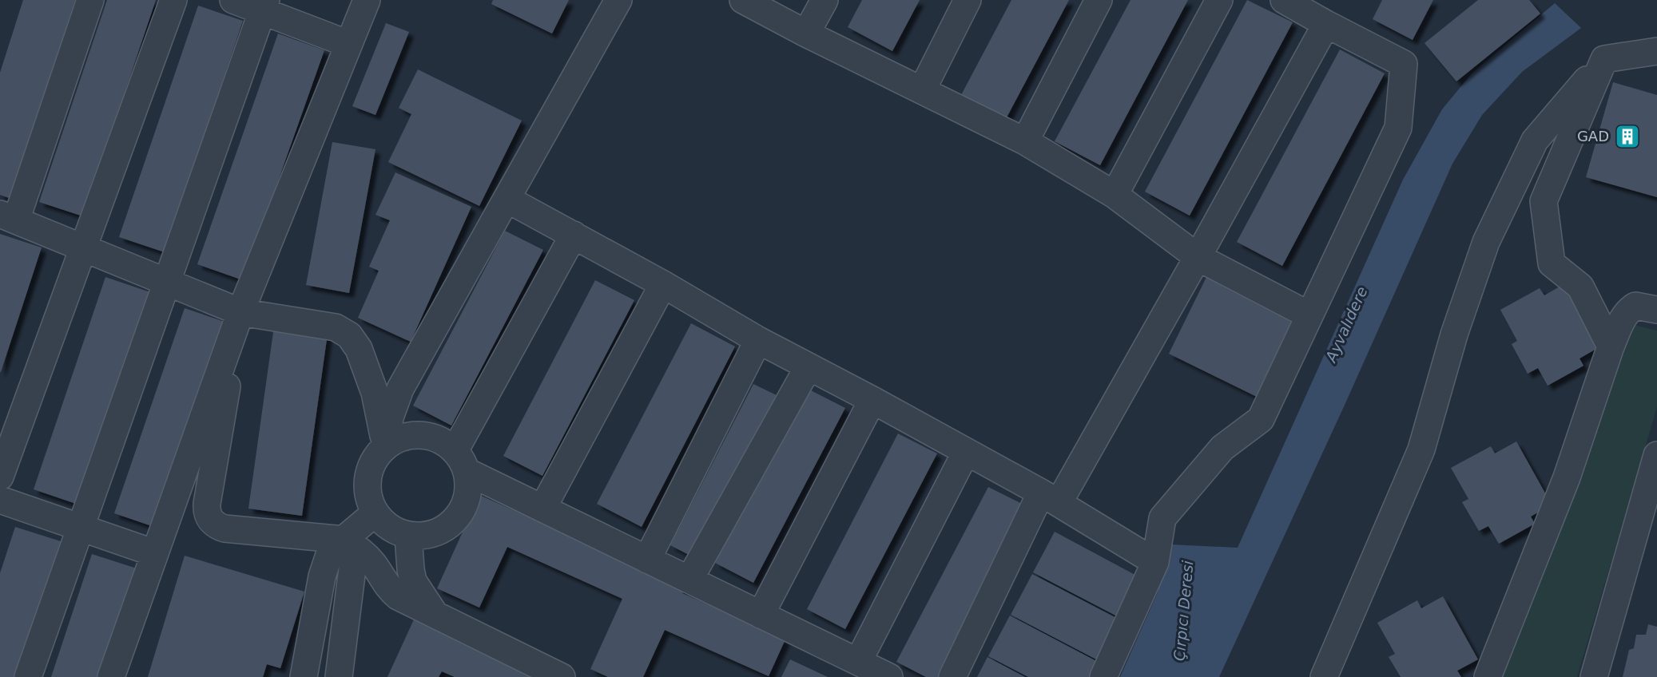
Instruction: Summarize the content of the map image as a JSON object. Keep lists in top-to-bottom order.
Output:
{
  "water": ["Ayvalıdere", "Çırpıcı Deresi"],
  "places": {
    "building": ["GAD"]
  }
}
